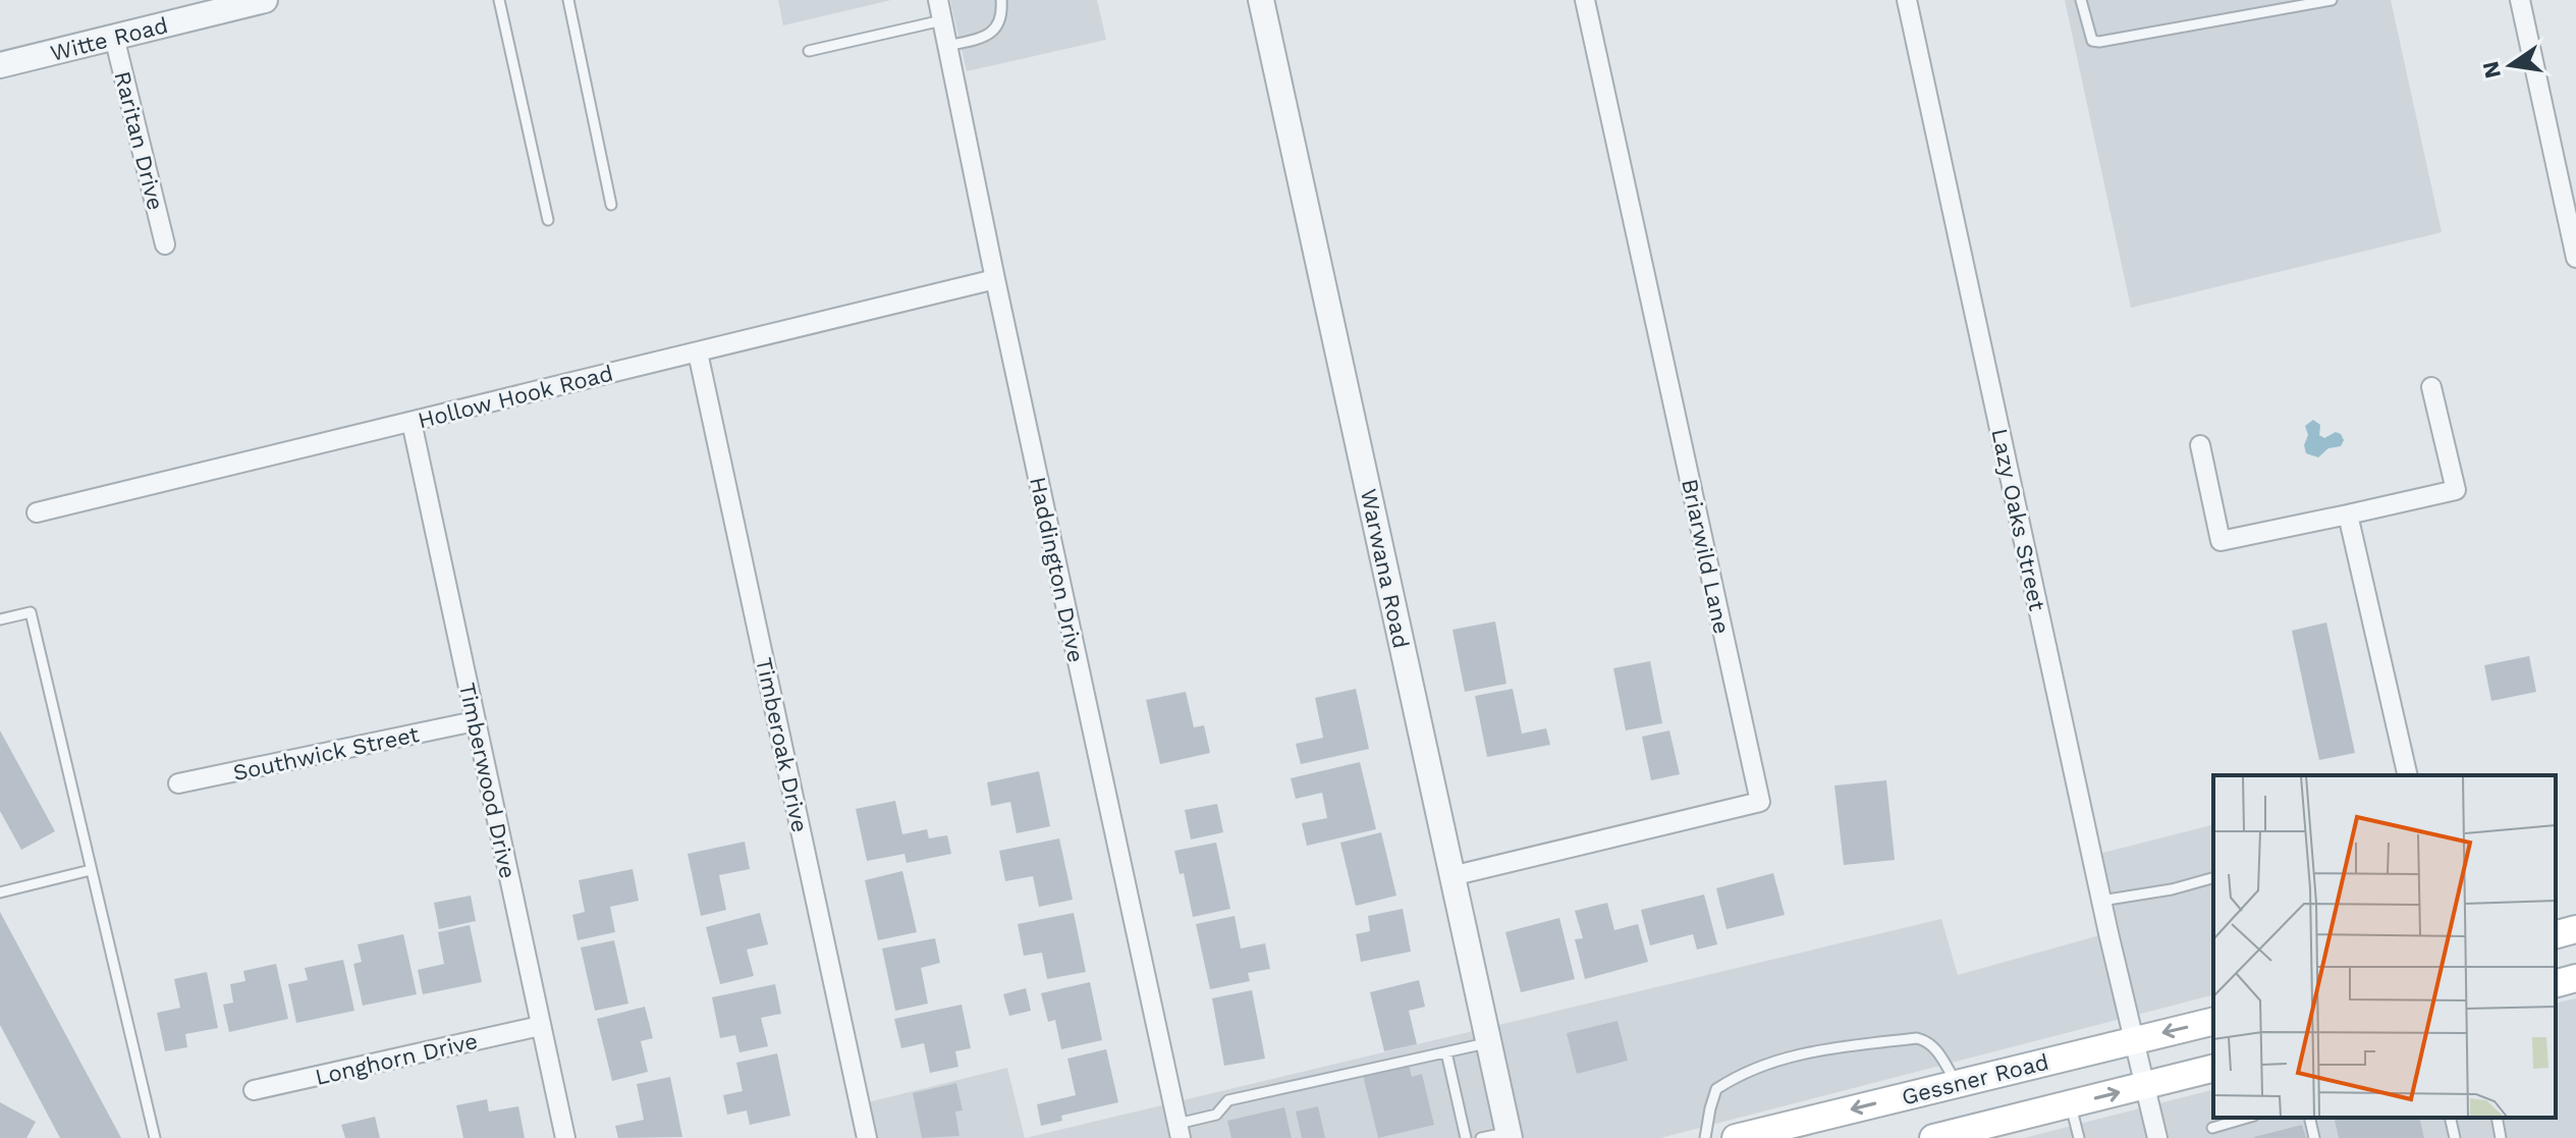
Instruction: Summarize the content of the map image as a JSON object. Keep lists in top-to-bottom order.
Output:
{
  "streets": {
    "main road": ["Gessner Road"],
    "street": [
      "Witte Road",
      "Raritan Drive",
      "Hollow Hook Road",
      "Lazy Oaks Street",
      "Briarwild Lane",
      "Warwana Road",
      "Haddington Drive",
      "Timberoak Drive",
      "Southwick Street",
      "Timberwood Drive",
      "Longhorn Drive"
    ]
  },
  "crossings": [
    ["Witte Road", "Raritan Drive"],
    ["Hollow Hook Road", "Haddington Drive"],
    ["Hollow Hook Road", "Timberoak Drive"],
    ["Hollow Hook Road", "Timberwood Drive"],
    ["Lazy Oaks Street", "Gessner Road"],
    ["Briarwild Lane", "Warwana Road"],
    ["Southwick Street", "Timberwood Drive"],
    ["Timberwood Drive", "Longhorn Drive"]
  ],
  "north": "left"
}
